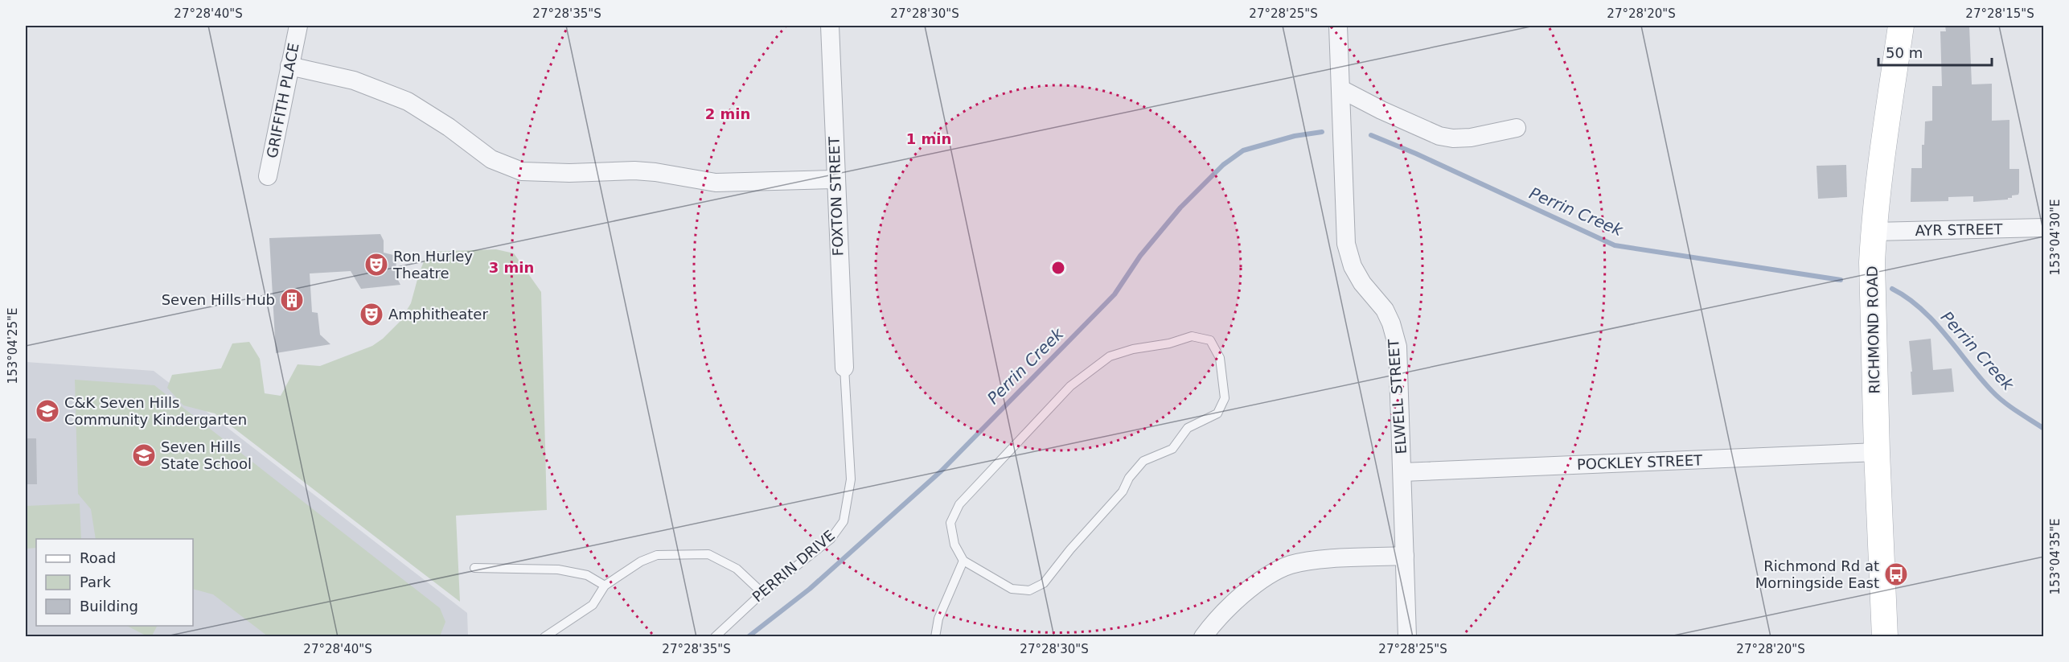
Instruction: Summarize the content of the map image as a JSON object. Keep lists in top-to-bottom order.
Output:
{
  "streets": {
    "main road": ["RICHMOND ROAD"],
    "street": [
      "GRIFFITH PLACE",
      "FOXTON STREET",
      "AYR STREET",
      "ELWELL STREET",
      "POCKLEY STREET"
    ],
    "lane": ["PERRIN DRIVE"]
  },
  "crossings": [
    ["FOXTON STREET", "PERRIN DRIVE"],
    ["AYR STREET", "RICHMOND ROAD"],
    ["RICHMOND ROAD", "POCKLEY STREET"],
    ["ELWELL STREET", "POCKLEY STREET"]
  ],
  "water": ["Perrin Creek"],
  "places": {
    "theatre": ["Ron Hurley Theatre", "Amphitheater"],
    "building": ["Seven Hills Hub"],
    "school or university": ["C&K Seven Hills Community Kindergarten", "Seven Hills State School"],
    "bus stop": ["Richmond Rd at Morningside East"]
  },
  "legend": ["Road", "Park", "Building"],
  "scale_bar": "50 m",
  "coordinates": [
    "27°28'40\"S",
    "27°28'35\"S",
    "27°28'30\"S",
    "27°28'25\"S",
    "27°28'20\"S",
    "27°28'15\"S",
    "153°04'30\"E",
    "153°04'25\"E",
    "153°04'35\"E"
  ],
  "rings": ["2 min", "1 min", "3 min"]
}
